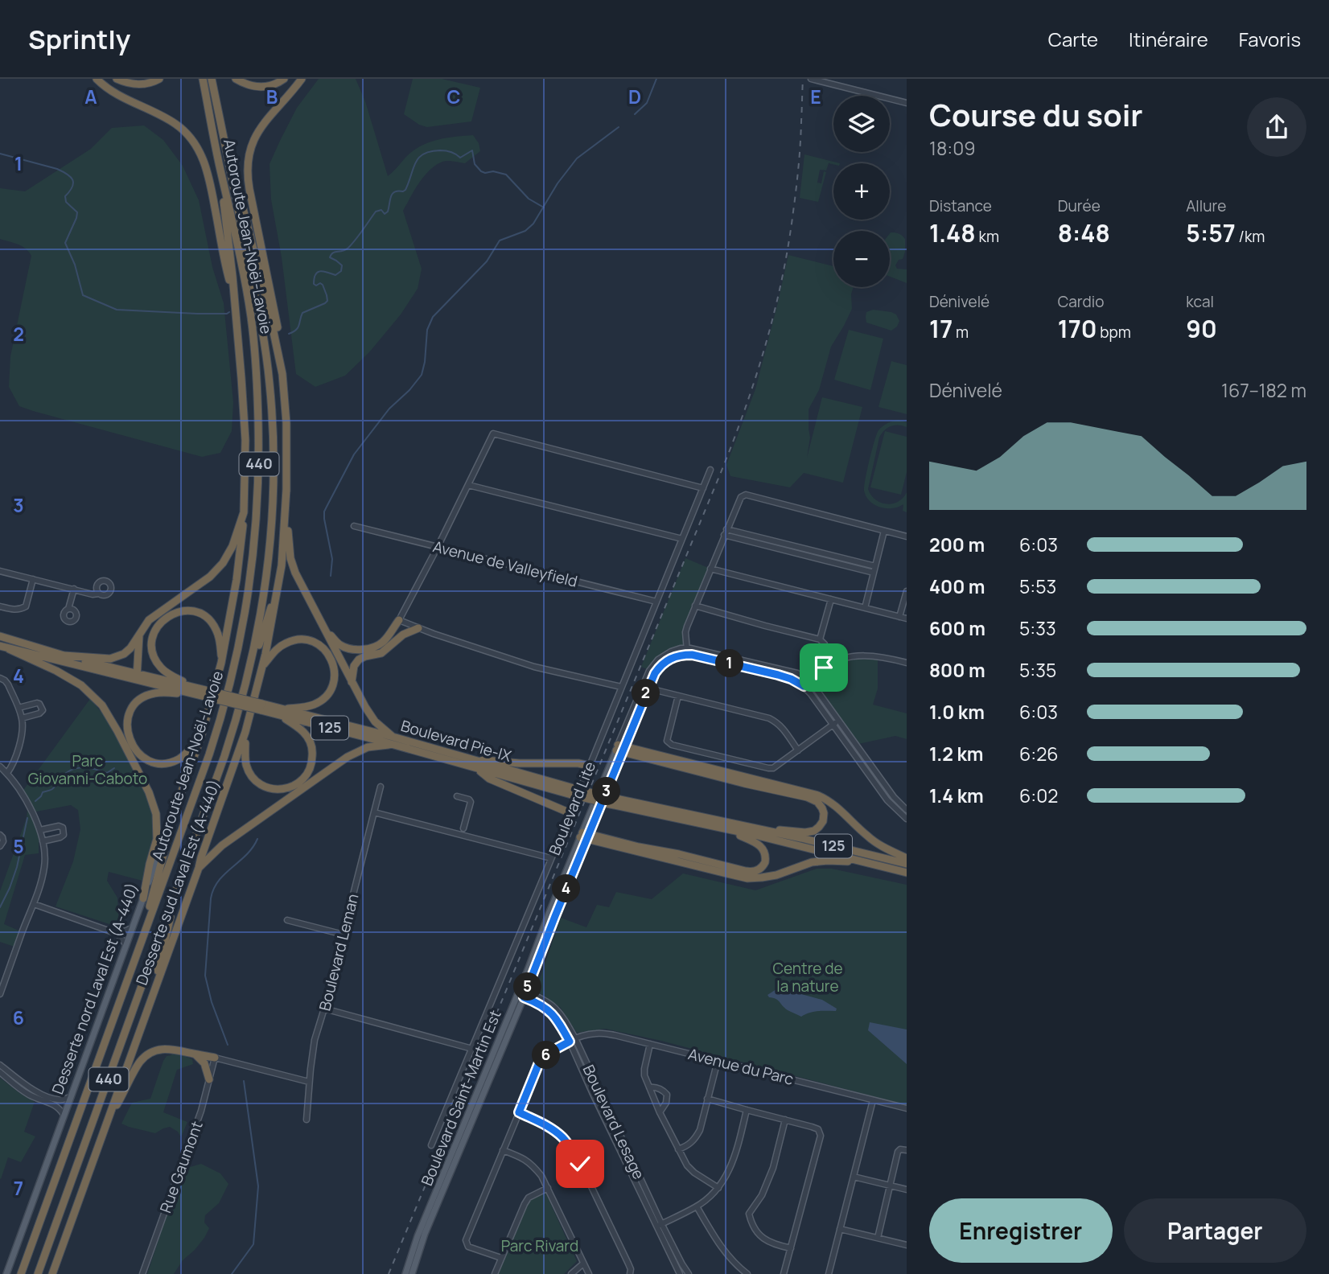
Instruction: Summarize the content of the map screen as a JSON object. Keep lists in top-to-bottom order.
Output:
{
  "streets": {
    "highway": [
      "Autoroute Jean-Noël-Lavoie",
      "440",
      "125",
      "Boulevard Pie-IX",
      "Desserte sud Laval Est (A-440)",
      "Desserte nord Laval Est (A-440)"
    ],
    "main road": ["Boulevard Saint-Martin Est"],
    "street": [
      "Avenue de Valleyfield",
      "Boulevard Lite",
      "Boulevard Leman",
      "Avenue du Parc",
      "Boulevard Lesage",
      "Rue Gaumont"
    ]
  },
  "crossings": [
    ["Avenue de Valleyfield", "Boulevard Lite"],
    ["Avenue du Parc", "Boulevard Lesage"],
    ["Boulevard Saint-Martin Est", "Boulevard Lesage"]
  ],
  "parks": ["Parc Giovanni-Caboto", "Centre de la nature", "Parc Rivard"],
  "page": {
    "header": "Sprintly",
    "nav": ["Carte", "Itinéraire", "Favoris"],
    "heading": ["Course du soir", "18:09"],
    "map_buttons": ["+", "−"],
    "stats": [
      ["Distance", "1.48 km"],
      ["Durée", "8:48"],
      ["Allure", "5:57 /km"],
      ["Dénivelé", "17 m"],
      ["Cardio", "170 bpm"],
      ["kcal", "90"]
    ],
    "chart": ["Dénivelé", "167–182 m"],
    "list": [
      {
        "name": "200 m",
        "note": "6:03"
      },
      {
        "name": "400 m",
        "note": "5:53"
      },
      {
        "name": "600 m",
        "note": "5:33"
      },
      {
        "name": "800 m",
        "note": "5:35"
      },
      {
        "name": "1.0 km",
        "note": "6:03"
      },
      {
        "name": "1.2 km",
        "note": "6:26"
      },
      {
        "name": "1.4 km",
        "note": "6:02"
      }
    ],
    "pins": [
      "1",
      "2",
      "3",
      "4",
      "5",
      "6"
    ],
    "buttons": ["Enregistrer", "Partager"]
  },
  "grid": {
    "columns": [
      "A",
      "B",
      "C",
      "D",
      "E"
    ],
    "rows": [
      "1",
      "2",
      "3",
      "4",
      "5",
      "6",
      "7"
    ]
  }
}
